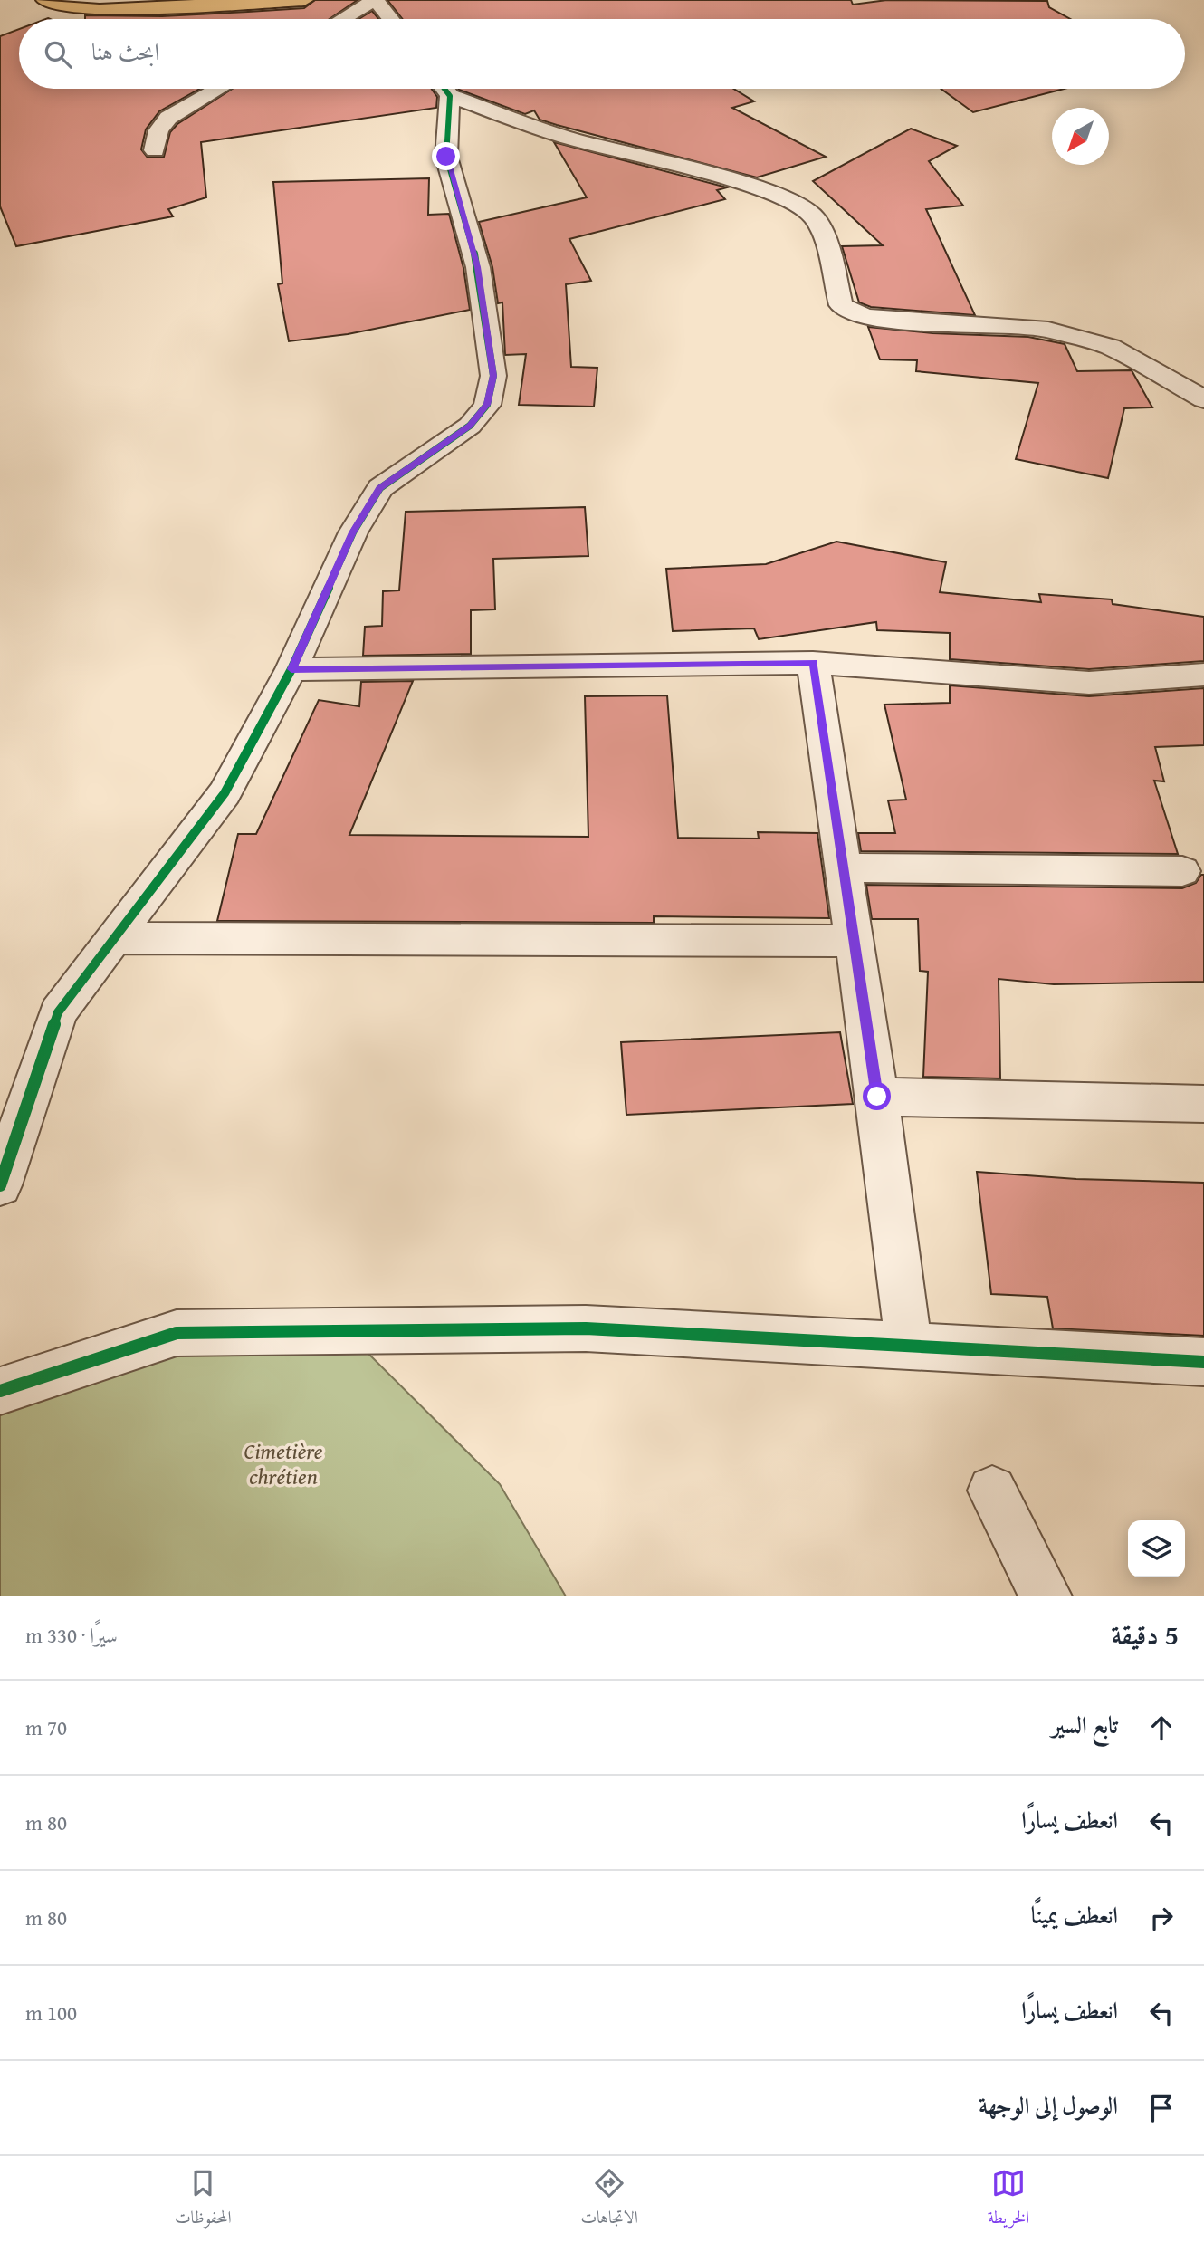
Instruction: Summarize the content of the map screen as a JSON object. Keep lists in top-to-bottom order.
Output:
{
  "parks": ["Cimetière chrétien"],
  "north": "bottom left",
  "page": {
    "search": "ابحث هنا",
    "heading": ["5 دقيقة", "سيرًا · 330 m"],
    "list": [
      ["تابع السير", "70 m"],
      ["انعطف يسارًا", "80 m"],
      ["انعطف يمينًا", "80 m"],
      ["انعطف يسارًا", "100 m"],
      "الوصول إلى الوجهة"
    ],
    "nav": ["الخريطة", "الاتجاهات", "المحفوظات"]
  }
}
